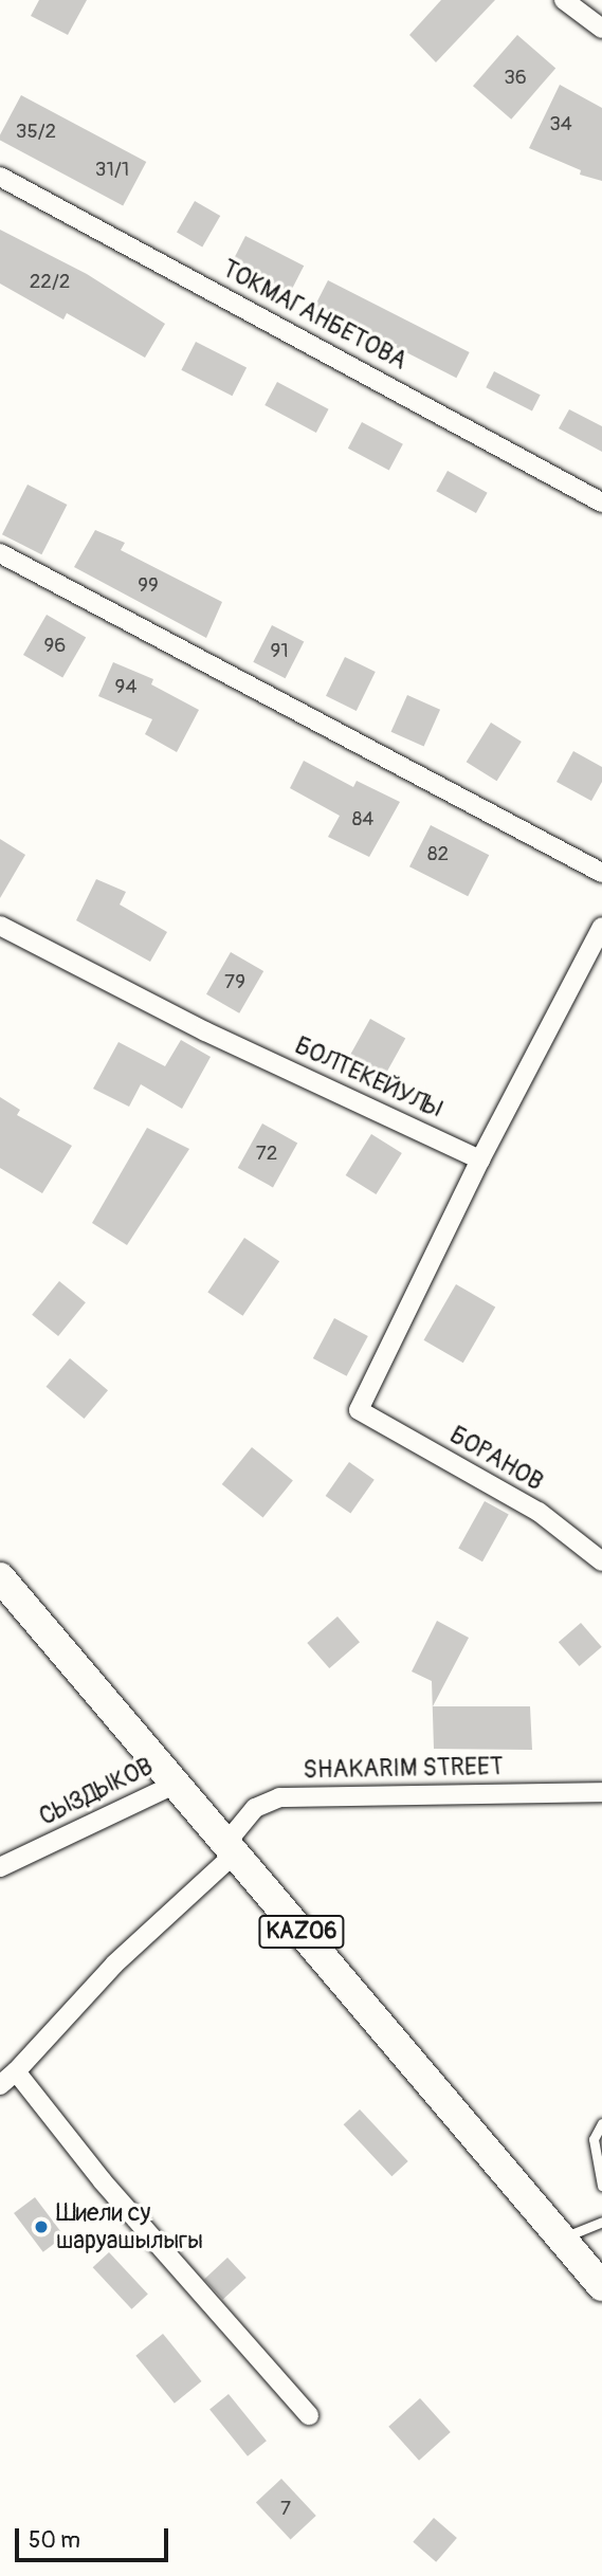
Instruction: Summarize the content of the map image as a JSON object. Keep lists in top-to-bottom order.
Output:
{
  "streets": {
    "main road": ["KАZ06"],
    "street": [
      "ТОКМАГАНБЕТОВА",
      "БОЛТЕКЕЙУЛЫ",
      "БОРАНОВ",
      "SHAKARIM STREET",
      "СЫЗДЫКОВ"
    ]
  },
  "crossings": [
    ["БОЛТЕКЕЙУЛЫ", "БОРАНОВ"],
    ["SHAKARIM STREET", "KАZ06"],
    ["СЫЗДЫКОВ", "KАZ06"]
  ],
  "places": ["Шиели су шаруашылыгы"],
  "house_numbers": [
    "36",
    "34",
    "35/2",
    "31/1",
    "22/2",
    "99",
    "96",
    "91",
    "94",
    "84",
    "82",
    "79",
    "72",
    "7"
  ],
  "scale_bar": "50 m"
}
